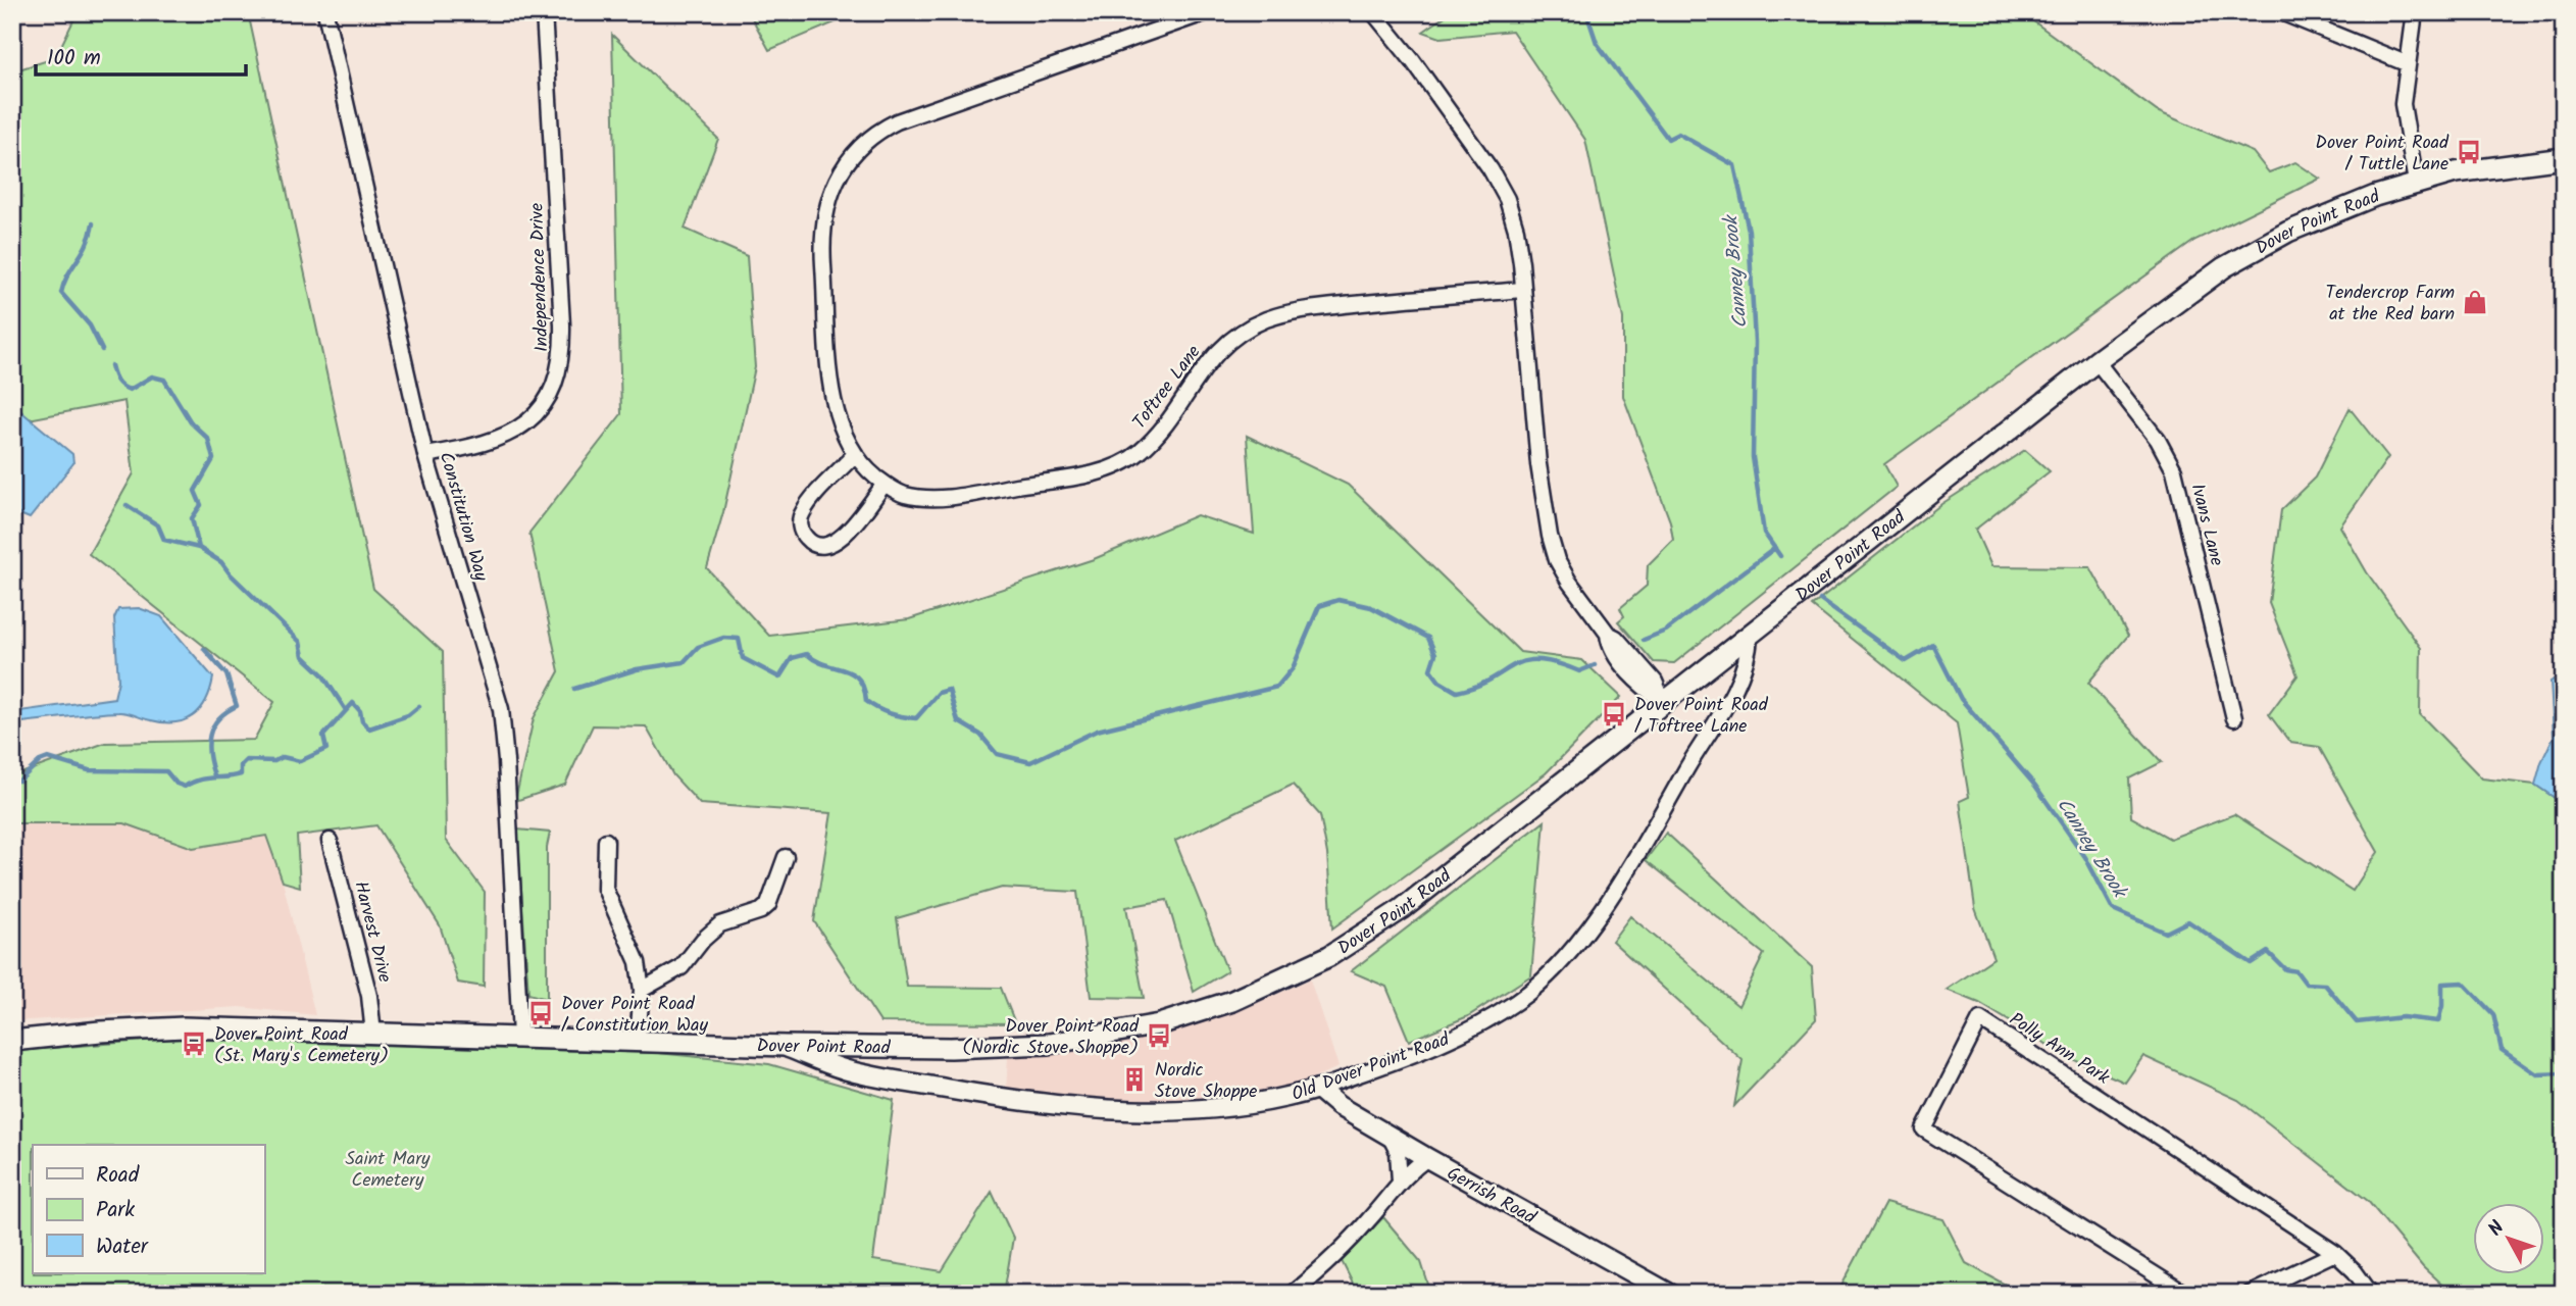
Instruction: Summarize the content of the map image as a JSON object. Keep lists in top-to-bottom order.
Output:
{
  "streets": {
    "main road": ["Dover Point Road"],
    "street": [
      "Independence Drive",
      "Toftree Lane",
      "Constitution Way",
      "Ivans Lane",
      "Harvest Drive",
      "Polly Ann Park",
      "Old Dover Point Road",
      "Gerrish Road"
    ]
  },
  "crossings": [
    ["Dover Point Road", "Constitution Way"],
    ["Dover Point Road", "Ivans Lane"],
    ["Dover Point Road", "Harvest Drive"],
    ["Dover Point Road", "Old Dover Point Road"],
    ["Independence Drive", "Constitution Way"],
    ["Old Dover Point Road", "Gerrish Road"]
  ],
  "water": ["Canney Brook"],
  "parks": ["Saint Mary Cemetery"],
  "places": {
    "bus stop": [
      "Dover Point Road / Tuttle Lane",
      "Dover Point Road / Toftree Lane",
      "Dover Point Road / Constitution Way",
      "Dover Point Road (Nordic Stove Shoppe)",
      "Dover Point Road (St. Mary's Cemetery)"
    ],
    "shop": ["Tendercrop Farm at the Red barn"],
    "building": ["Nordic Stove Shoppe"]
  },
  "legend": ["Road", "Park", "Water"],
  "scale_bar": "100 m",
  "north": "top left"
}
